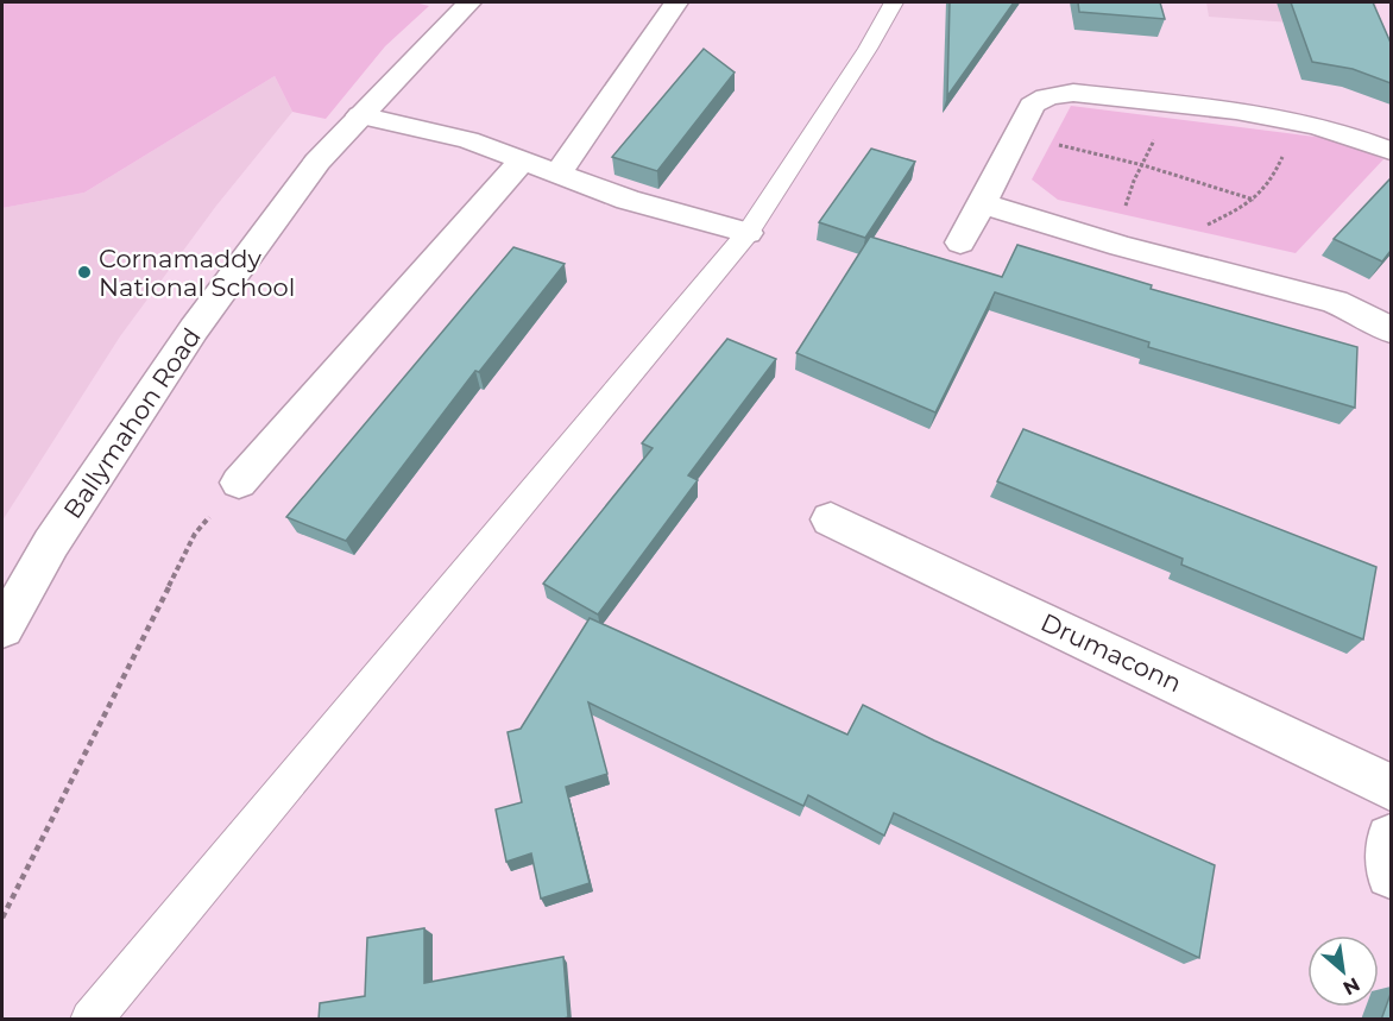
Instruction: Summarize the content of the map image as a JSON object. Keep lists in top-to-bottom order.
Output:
{
  "streets": {
    "street": ["Ballymahon Road", "Drumaconn"]
  },
  "places": ["Cornamaddy National School"],
  "north": "bottom right"
}
